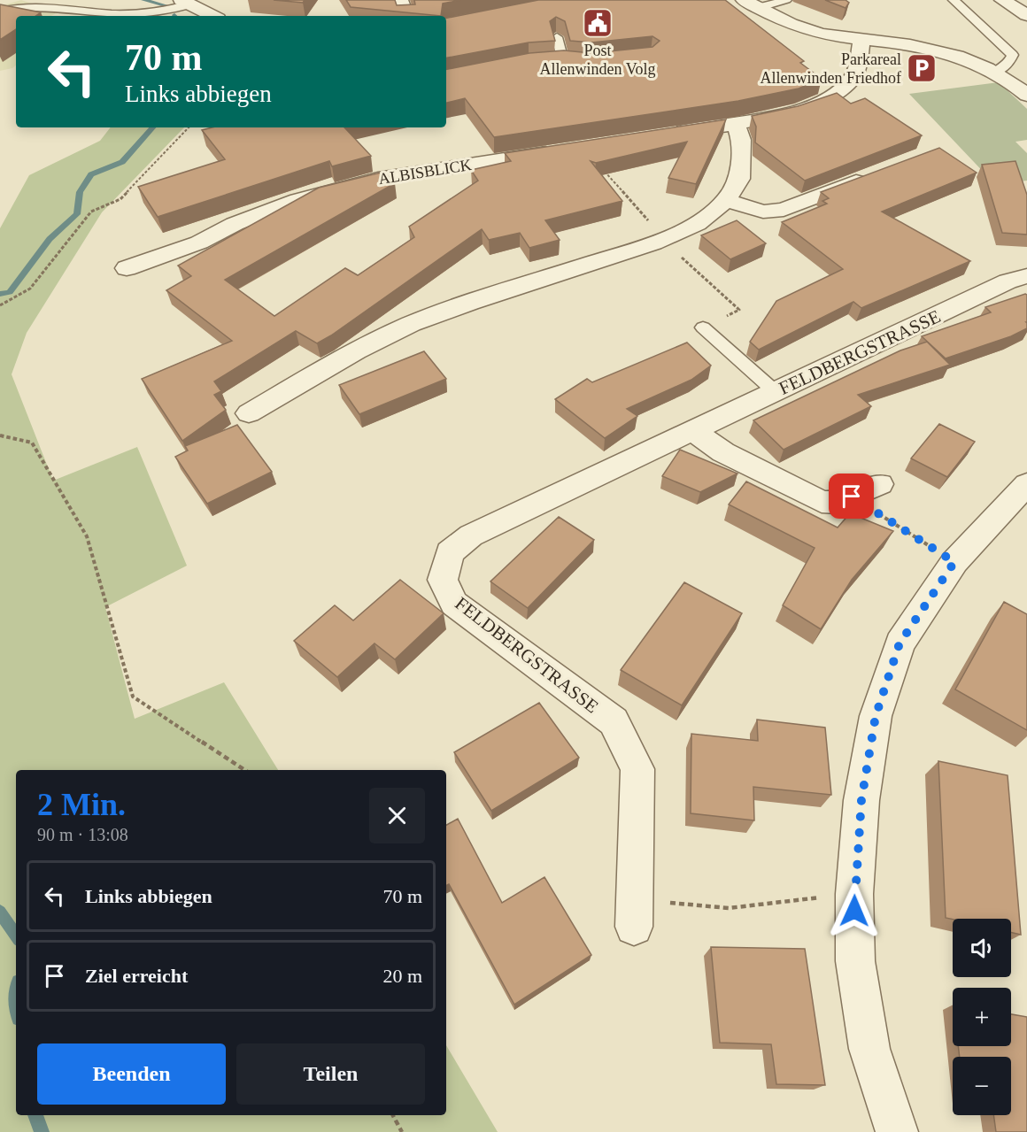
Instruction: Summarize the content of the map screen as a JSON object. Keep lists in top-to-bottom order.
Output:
{
  "streets": {
    "street": ["ALBISBLICK", "FELDBERGSTRASSE"]
  },
  "places": {
    "public building": ["Post Allenwinden Volg"],
    "parking": ["Parkareal Allenwinden Friedhof"]
  },
  "page": {
    "turn": ["70 m", "Links abbiegen"],
    "heading": ["2 Min.", "90 m · 13:08"],
    "list": [
      {
        "name": "Links abbiegen",
        "value": "70 m"
      },
      {
        "name": "Ziel erreicht",
        "value": "20 m"
      }
    ],
    "map_buttons": ["+", "−"],
    "buttons": ["Beenden", "Teilen"]
  }
}
